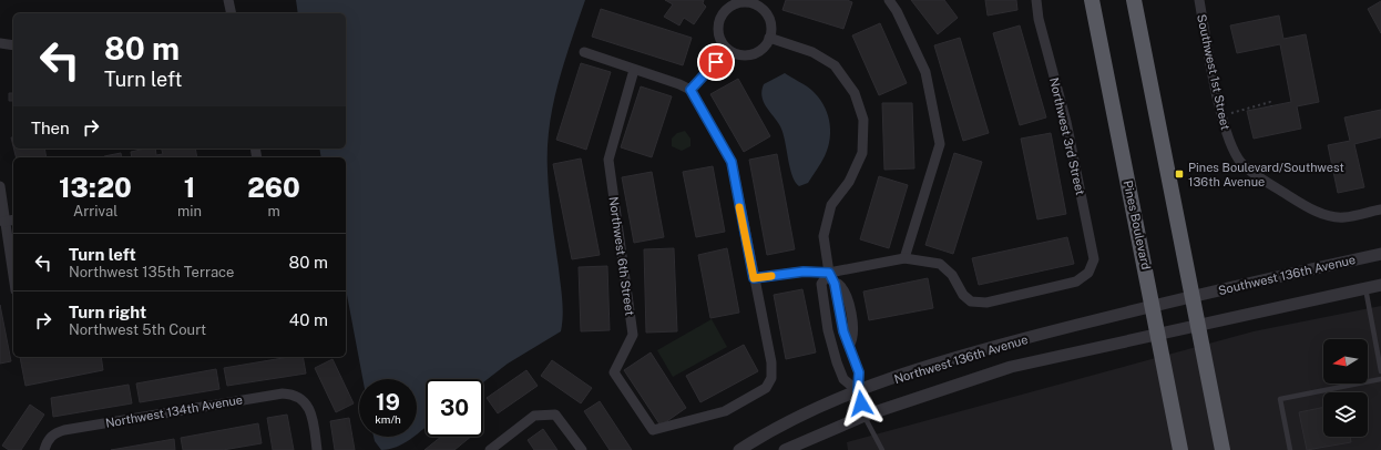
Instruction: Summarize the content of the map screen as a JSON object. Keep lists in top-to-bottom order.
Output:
{
  "streets": {
    "highway": ["Pines Boulevard"],
    "street": [
      "Southwest 1st Street",
      "Northwest 3rd Street",
      "Northwest 6th Street",
      "Southwest 136th Avenue",
      "Northwest 136th Avenue",
      "Northwest 134th Avenue"
    ]
  },
  "crossings": [
    ["Pines Boulevard", "Northwest 136th Avenue"],
    ["Southwest 136th Avenue", "Northwest 136th Avenue"]
  ],
  "places": {
    "transit": ["Pines Boulevard/Southwest 136th Avenue"]
  },
  "north": "left",
  "page": {
    "turn": ["80 m", "Turn left"],
    "then": "Then",
    "eta": [
      "13:20",
      "Arrival",
      "1",
      "min",
      "260",
      "m"
    ],
    "list": [
      {
        "name": "Turn left",
        "note": "Northwest 135th Terrace",
        "value": "80 m"
      },
      {
        "name": "Turn right",
        "note": "Northwest 5th Court",
        "value": "40 m"
      }
    ],
    "speed": "19 km/h",
    "limit": "30"
  }
}
